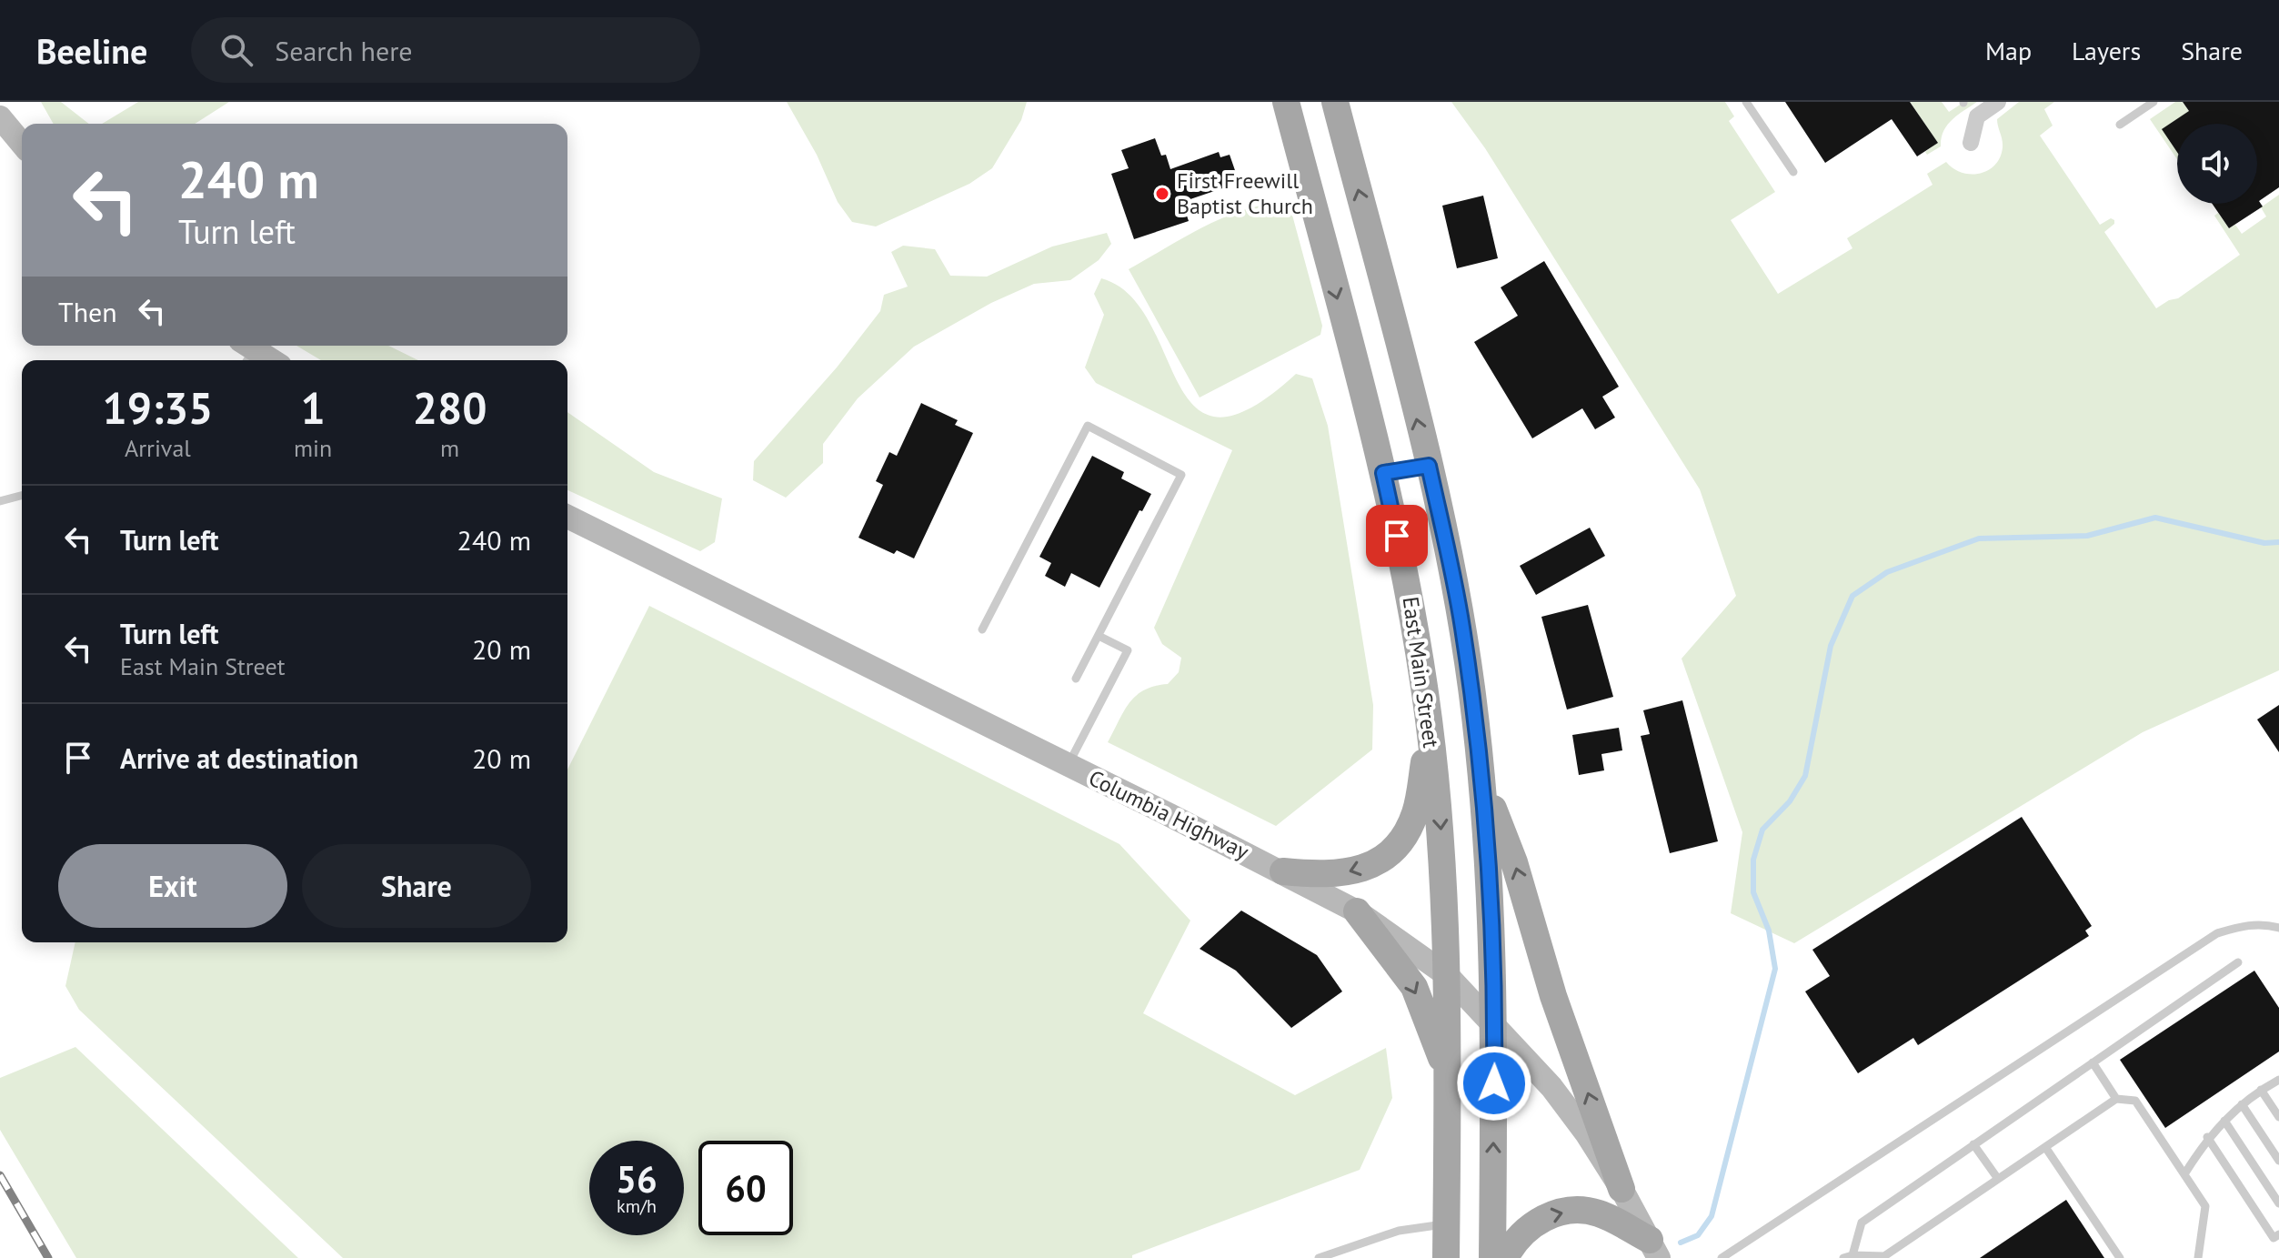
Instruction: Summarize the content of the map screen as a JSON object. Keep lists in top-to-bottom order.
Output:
{
  "streets": {
    "main road": ["East Main Street", "Columbia Highway"]
  },
  "crossings": [
    ["East Main Street", "Columbia Highway"]
  ],
  "places": ["First Freewill Baptist Church"],
  "page": {
    "header": "Beeline",
    "search": "Search here",
    "nav": ["Map", "Layers", "Share"],
    "turn": ["240 m", "Turn left"],
    "then": "Then",
    "eta": [
      "19:35",
      "Arrival",
      "1",
      "min",
      "280",
      "m"
    ],
    "list": [
      {
        "name": "Turn left",
        "value": "240 m"
      },
      {
        "name": "Turn left",
        "note": "East Main Street",
        "value": "20 m"
      },
      {
        "name": "Arrive at destination",
        "value": "20 m"
      }
    ],
    "buttons": ["Exit", "Share"],
    "speed": "56 km/h",
    "limit": "60"
  }
}
